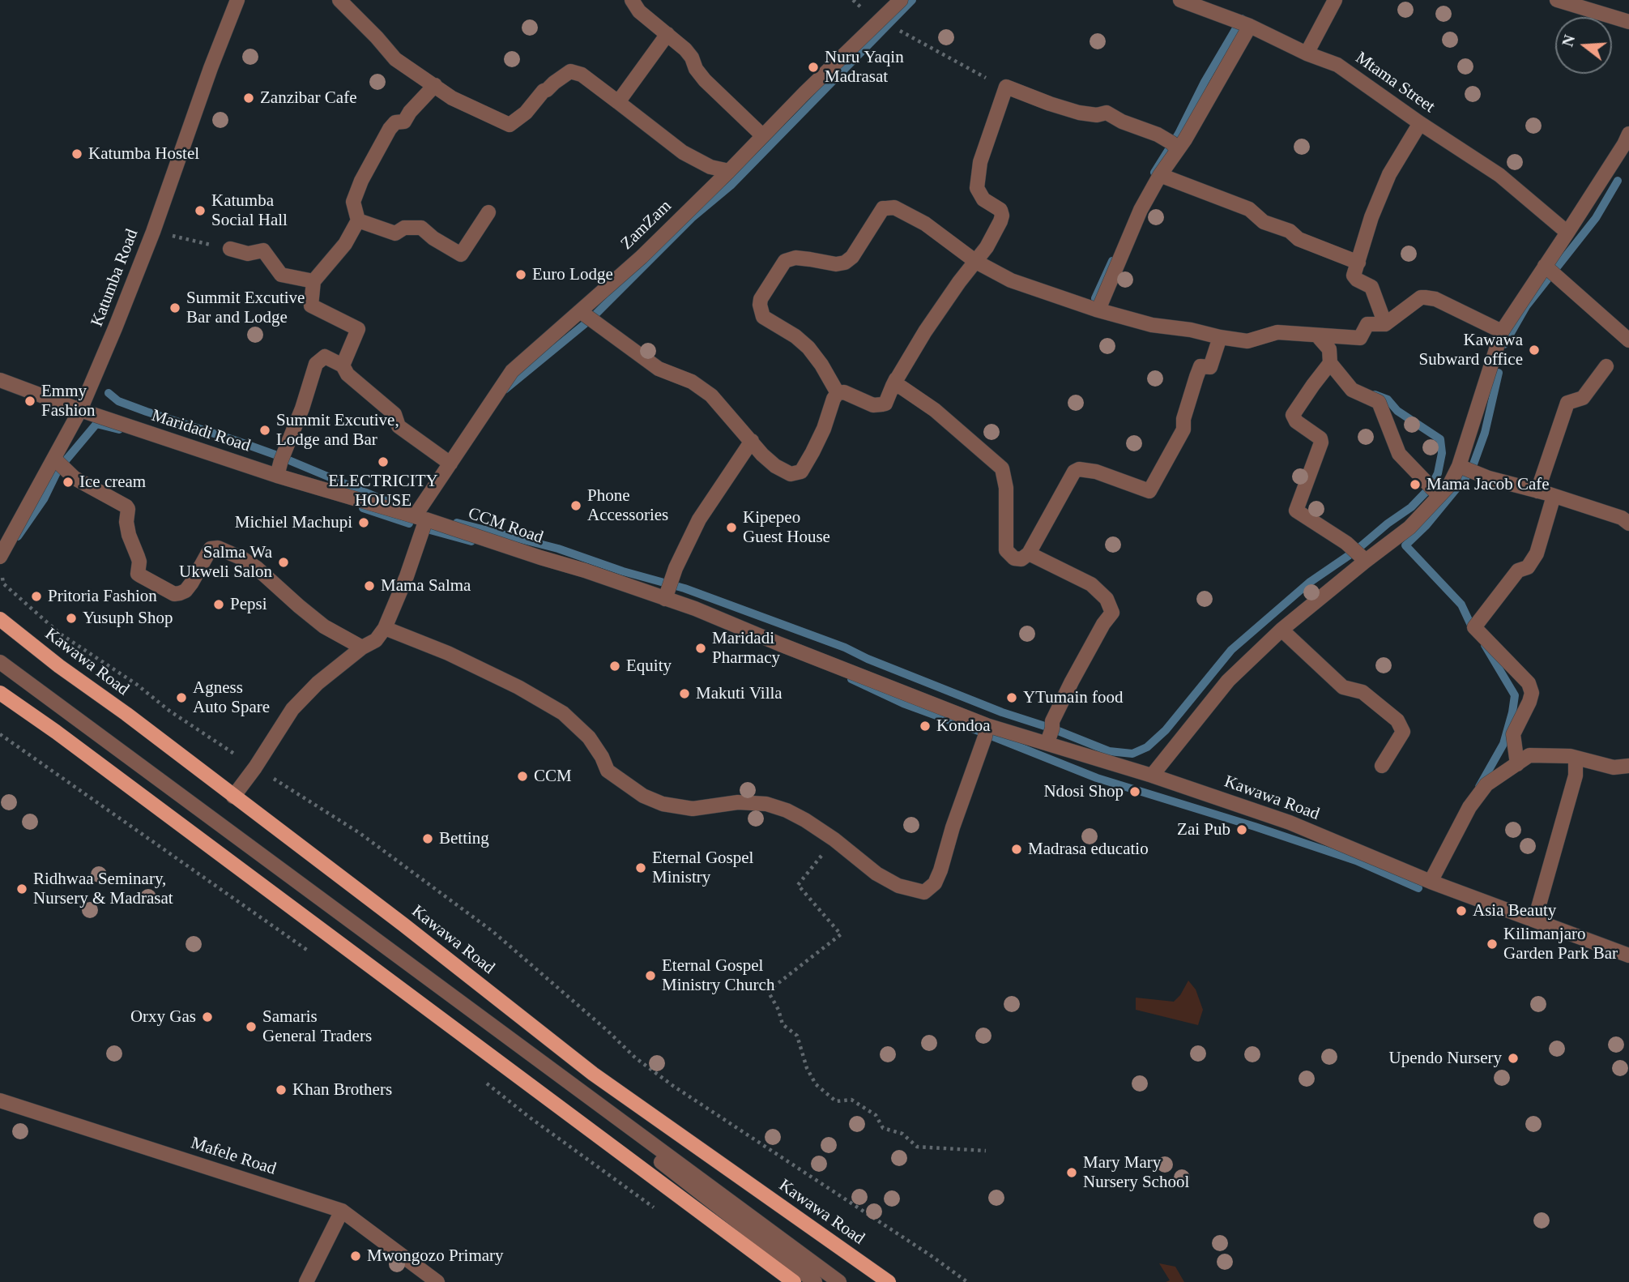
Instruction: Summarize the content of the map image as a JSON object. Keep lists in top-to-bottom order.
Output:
{
  "streets": {
    "main road": ["Kawawa Road"],
    "street": [
      "Mtama Street",
      "ZamZam",
      "Katumba Road",
      "Maridadi Road",
      "CCM Road",
      "Mafele Road"
    ]
  },
  "crossings": [
    ["ZamZam", "Maridadi Road"],
    ["ZamZam", "CCM Road"],
    ["Katumba Road", "Maridadi Road"],
    ["Maridadi Road", "CCM Road"],
    ["CCM Road", "Kawawa Road"]
  ],
  "places": [
    "Nuru Yaqin Madrasat",
    "Zanzibar Cafe",
    "Katumba Hostel",
    "Katumba Social Hall",
    "Euro Lodge",
    "Summit Excutive Bar and Lodge",
    "Kawawa Subward office",
    "Emmy Fashion",
    "Summit Excutive, Lodge and Bar",
    "ELECTRICITY HOUSE",
    "Ice cream",
    "Mama Jacob Cafe",
    "Phone Accessories",
    "Michiel Machupi",
    "Kipepeo Guest House",
    "Salma Wa Ukweli Salon",
    "Mama Salma",
    "Pritoria Fashion",
    "Pepsi",
    "Yusuph Shop",
    "Maridadi Pharmacy",
    "Equity",
    "Makuti Villa",
    "Agness Auto Spare",
    "YTumain food",
    "Kondoa",
    "CCM",
    "Ndosi Shop",
    "Zai Pub",
    "Betting",
    "Madrasa educatio",
    "Eternal Gospel Ministry",
    "Ridhwaa Seminary, Nursery & Madrasat",
    "Asia Beauty",
    "Kilimanjaro Garden Park Bar",
    "Eternal Gospel Ministry Church",
    "Orxy Gas",
    "Samaris General Traders",
    "Upendo Nursery",
    "Khan Brothers",
    "Mary Mary Nursery School",
    "Mwongozo Primary"
  ],
  "north": "left"
}
